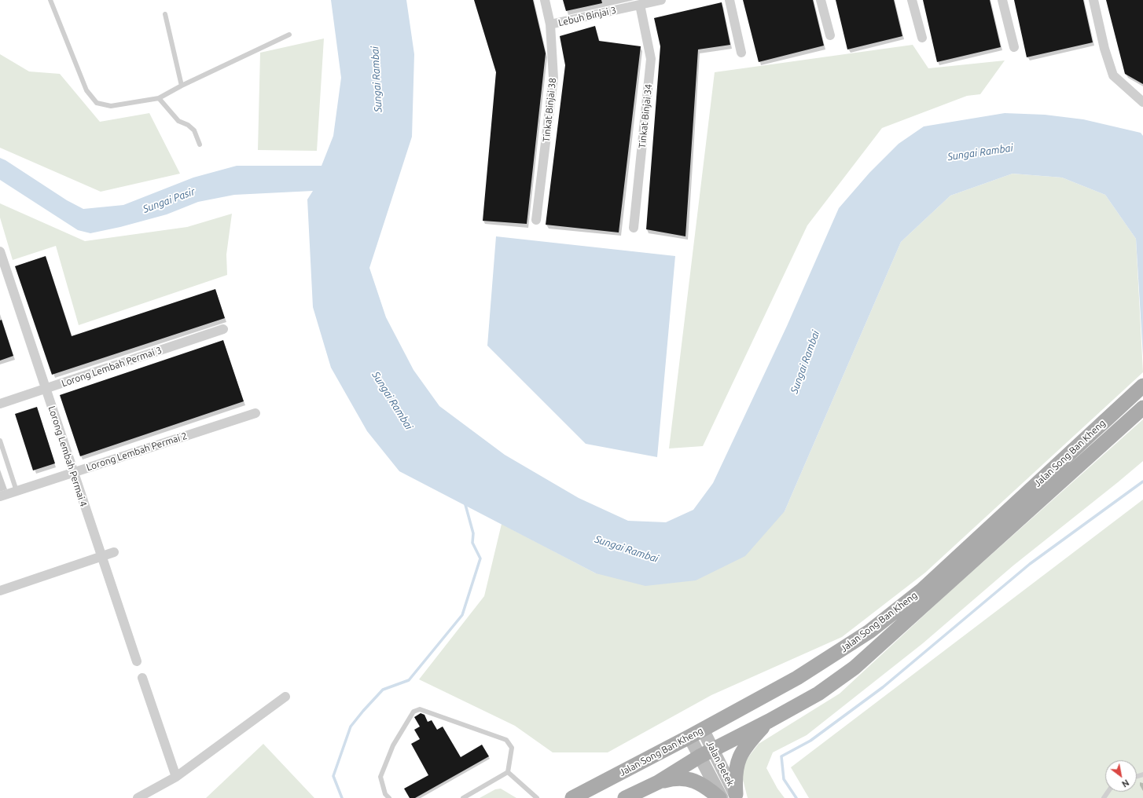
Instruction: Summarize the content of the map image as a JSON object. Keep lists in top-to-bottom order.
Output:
{
  "streets": {
    "main road": ["Jalan Song Ban Kheng"],
    "street": [
      "Lebuh Binjai 3",
      "Tinkat Binjai 38",
      "Tinkat Binjai 34",
      "Lorong Lembah Permai 3",
      "Lorong Lembah Permai 2",
      "Lorong Lembah Permai 4",
      "Jalan Betek"
    ]
  },
  "crossings": [
    ["Lebuh Binjai 3", "Tinkat Binjai 38"],
    ["Lebuh Binjai 3", "Tinkat Binjai 34"],
    ["Lorong Lembah Permai 3", "Lorong Lembah Permai 4"],
    ["Lorong Lembah Permai 2", "Lorong Lembah Permai 4"],
    ["Jalan Song Ban Kheng", "Jalan Betek"]
  ],
  "water": ["Sungai Rambai", "Sungai Pasir"],
  "north": "bottom right"
}
